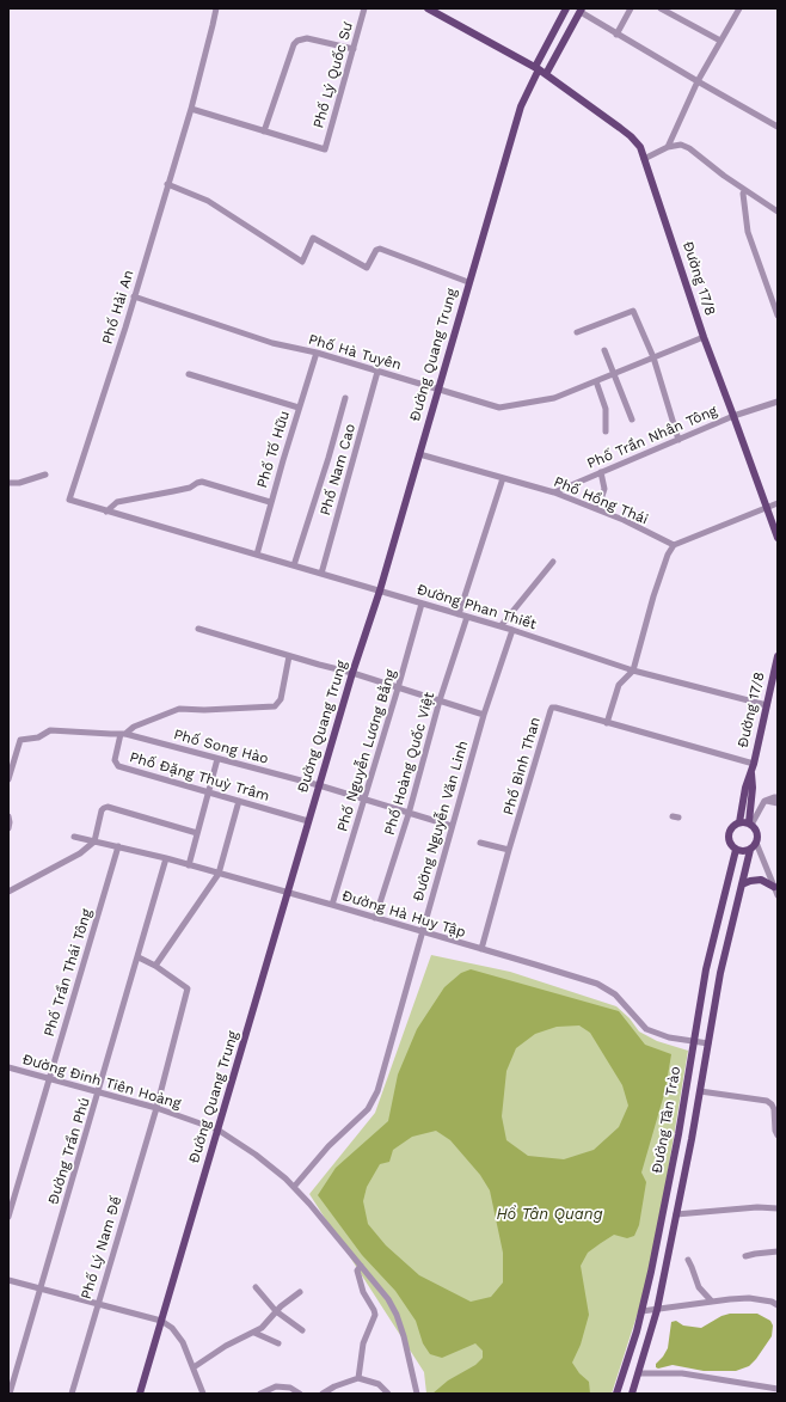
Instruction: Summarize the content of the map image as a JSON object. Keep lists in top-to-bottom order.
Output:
{
  "streets": {
    "main road": ["Đường 17/8", "Đường Quang Trung", "Đường Tân Trào"],
    "street": [
      "Phố Lý Quốc Sư",
      "Phố Hải An",
      "Phố Hà Tuyên",
      "Phố Trần Nhân Tông",
      "Phố Tố Hữu",
      "Phố Nam Cao",
      "Phố Hồng Thái",
      "Đường Phan Thiết",
      "Phố Song Hào",
      "Phố Nguyễn Lương Bằng",
      "Phố Hoàng Quốc Việt",
      "Phố Bình Than",
      "Phố Đặng Thuỳ Trâm",
      "Đường Nguyễn Văn Linh",
      "Đường Hà Huy Tập",
      "Phố Trần Thái Tông",
      "Đường Đinh Tiên Hoàng",
      "Đường Trần Phú",
      "Phố Lý Nam Đế"
    ]
  },
  "crossings": [
    ["Đường 17/8", "Phố Hà Tuyên"],
    ["Đường 17/8", "Đường Quang Trung"],
    ["Đường 17/8", "Phố Trần Nhân Tông"],
    ["Đường 17/8", "Đường Phan Thiết"],
    ["Đường 17/8", "Phố Bình Than"],
    ["Đường 17/8", "Đường Tân Trào"],
    ["Phố Hải An", "Phố Hà Tuyên"],
    ["Phố Hải An", "Đường Phan Thiết"],
    ["Phố Hà Tuyên", "Đường Quang Trung"],
    ["Phố Hà Tuyên", "Phố Tố Hữu"],
    ["Phố Hà Tuyên", "Phố Nam Cao"],
    ["Đường Quang Trung", "Phố Hồng Thái"],
    ["Đường Quang Trung", "Đường Phan Thiết"],
    ["Đường Quang Trung", "Phố Song Hào"],
    ["Đường Quang Trung", "Phố Đặng Thuỳ Trâm"],
    ["Đường Quang Trung", "Đường Hà Huy Tập"],
    ["Đường Quang Trung", "Đường Đinh Tiên Hoàng"],
    ["Phố Trần Nhân Tông", "Phố Hồng Thái"],
    ["Phố Tố Hữu", "Đường Phan Thiết"],
    ["Phố Nam Cao", "Đường Phan Thiết"],
    ["Đường Phan Thiết", "Phố Nguyễn Lương Bằng"],
    ["Đường Phan Thiết", "Phố Hoàng Quốc Việt"],
    ["Đường Phan Thiết", "Đường Nguyễn Văn Linh"],
    ["Phố Song Hào", "Phố Nguyễn Lương Bằng"],
    ["Phố Song Hào", "Phố Hoàng Quốc Việt"],
    ["Phố Song Hào", "Phố Đặng Thuỳ Trâm"],
    ["Phố Song Hào", "Đường Nguyễn Văn Linh"],
    ["Phố Nguyễn Lương Bằng", "Đường Hà Huy Tập"],
    ["Phố Hoàng Quốc Việt", "Đường Hà Huy Tập"],
    ["Phố Bình Than", "Đường Hà Huy Tập"],
    ["Đường Nguyễn Văn Linh", "Đường Hà Huy Tập"],
    ["Đường Nguyễn Văn Linh", "Đường Đinh Tiên Hoàng"],
    ["Đường Hà Huy Tập", "Phố Trần Thái Tông"],
    ["Đường Hà Huy Tập", "Đường Tân Trào"],
    ["Đường Hà Huy Tập", "Đường Trần Phú"],
    ["Phố Trần Thái Tông", "Đường Đinh Tiên Hoàng"],
    ["Đường Đinh Tiên Hoàng", "Đường Trần Phú"],
    ["Đường Đinh Tiên Hoàng", "Phố Lý Nam Đế"]
  ],
  "water": ["Hồ Tân Quang"]
}
